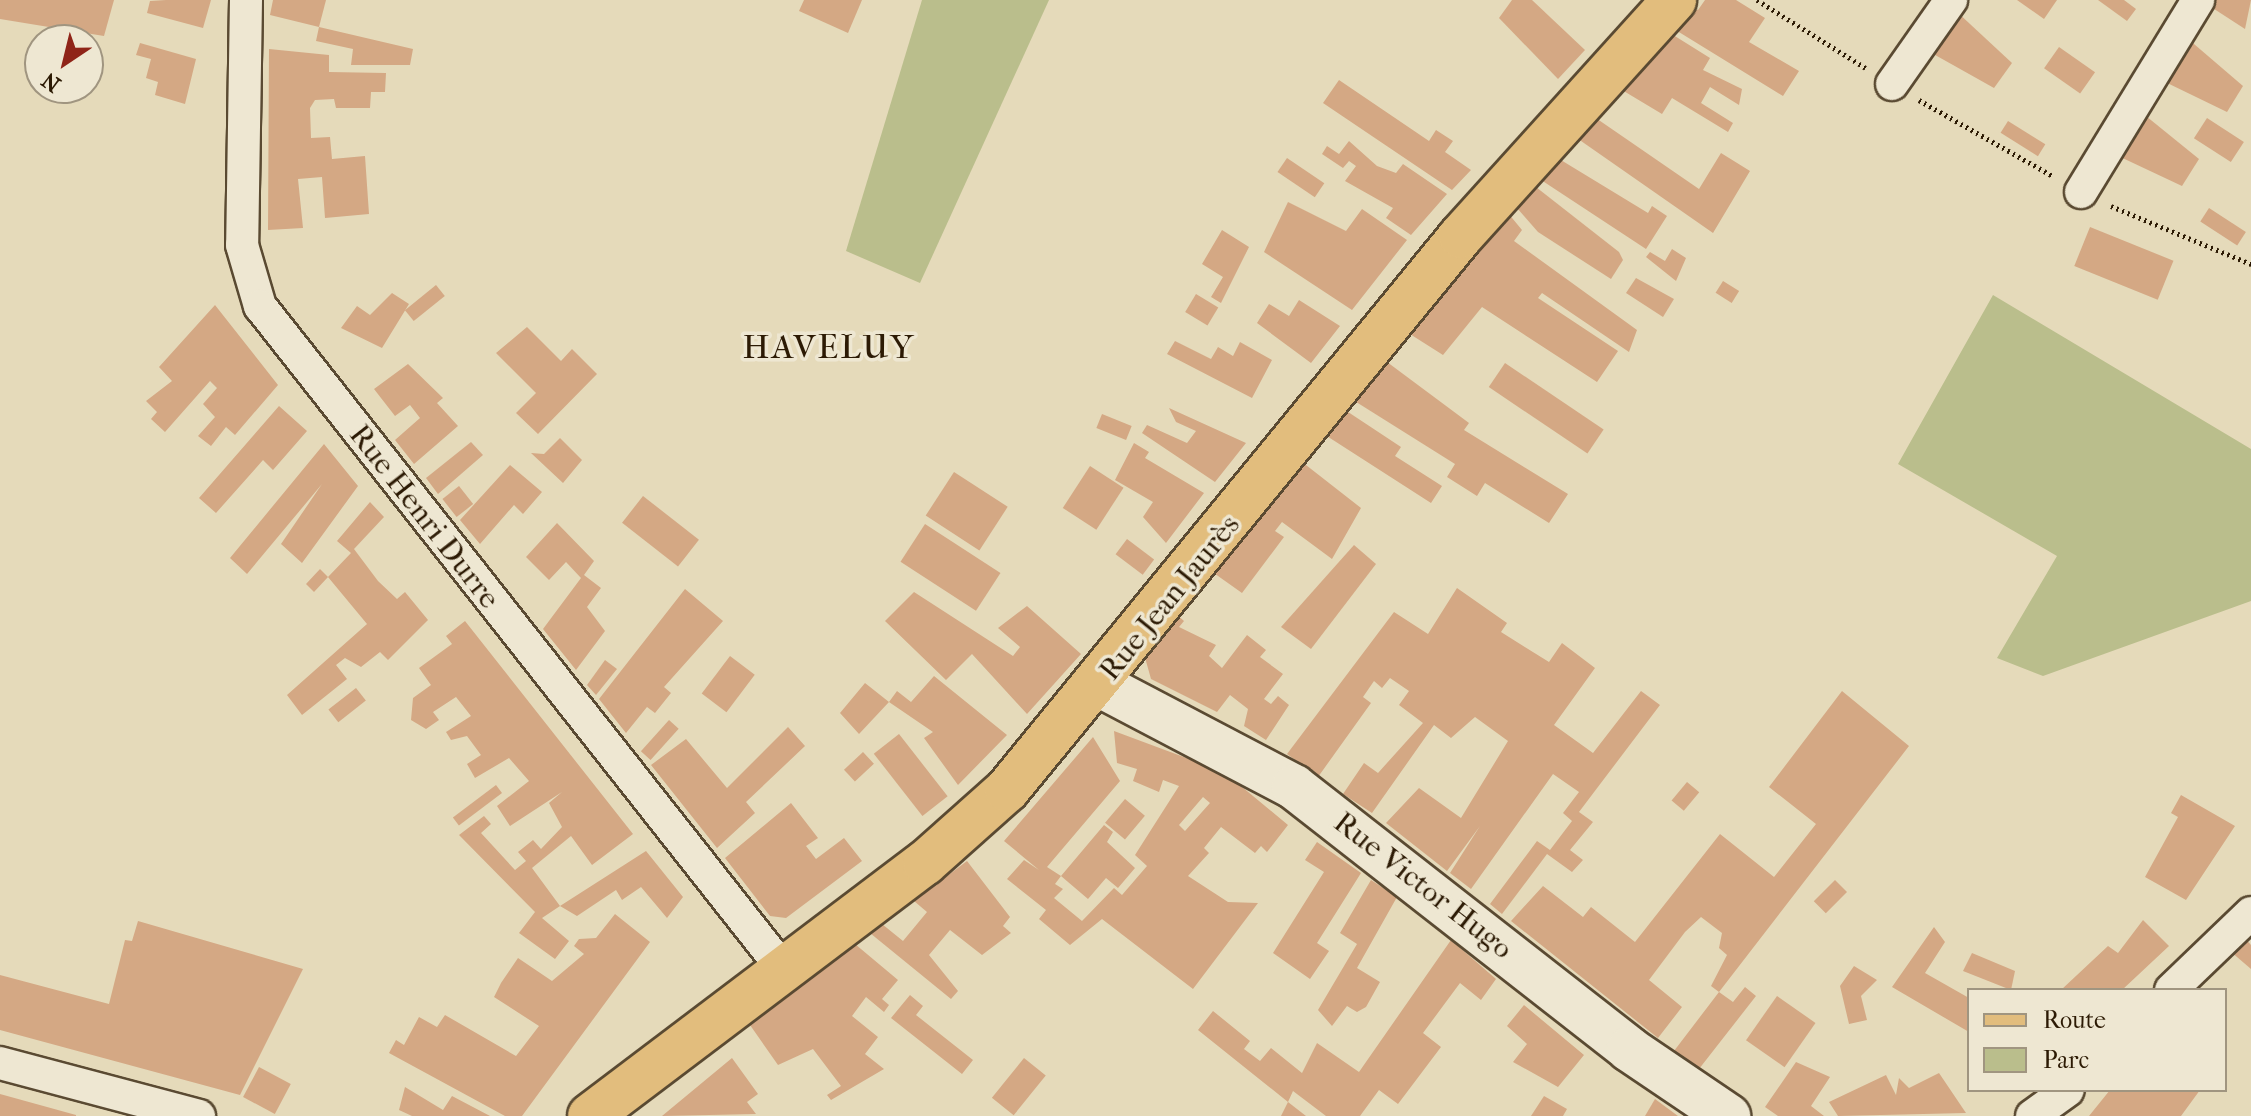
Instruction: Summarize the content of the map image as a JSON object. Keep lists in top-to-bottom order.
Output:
{
  "streets": {
    "main road": ["Rue Jean Jaurès"],
    "street": ["Rue Henri Durre", "Rue Victor Hugo"]
  },
  "crossings": [
    ["Rue Henri Durre", "Rue Jean Jaurès"],
    ["Rue Jean Jaurès", "Rue Victor Hugo"]
  ],
  "districts": ["HAVELUY"],
  "legend": ["Route", "Parc"],
  "north": "bottom left"
}
